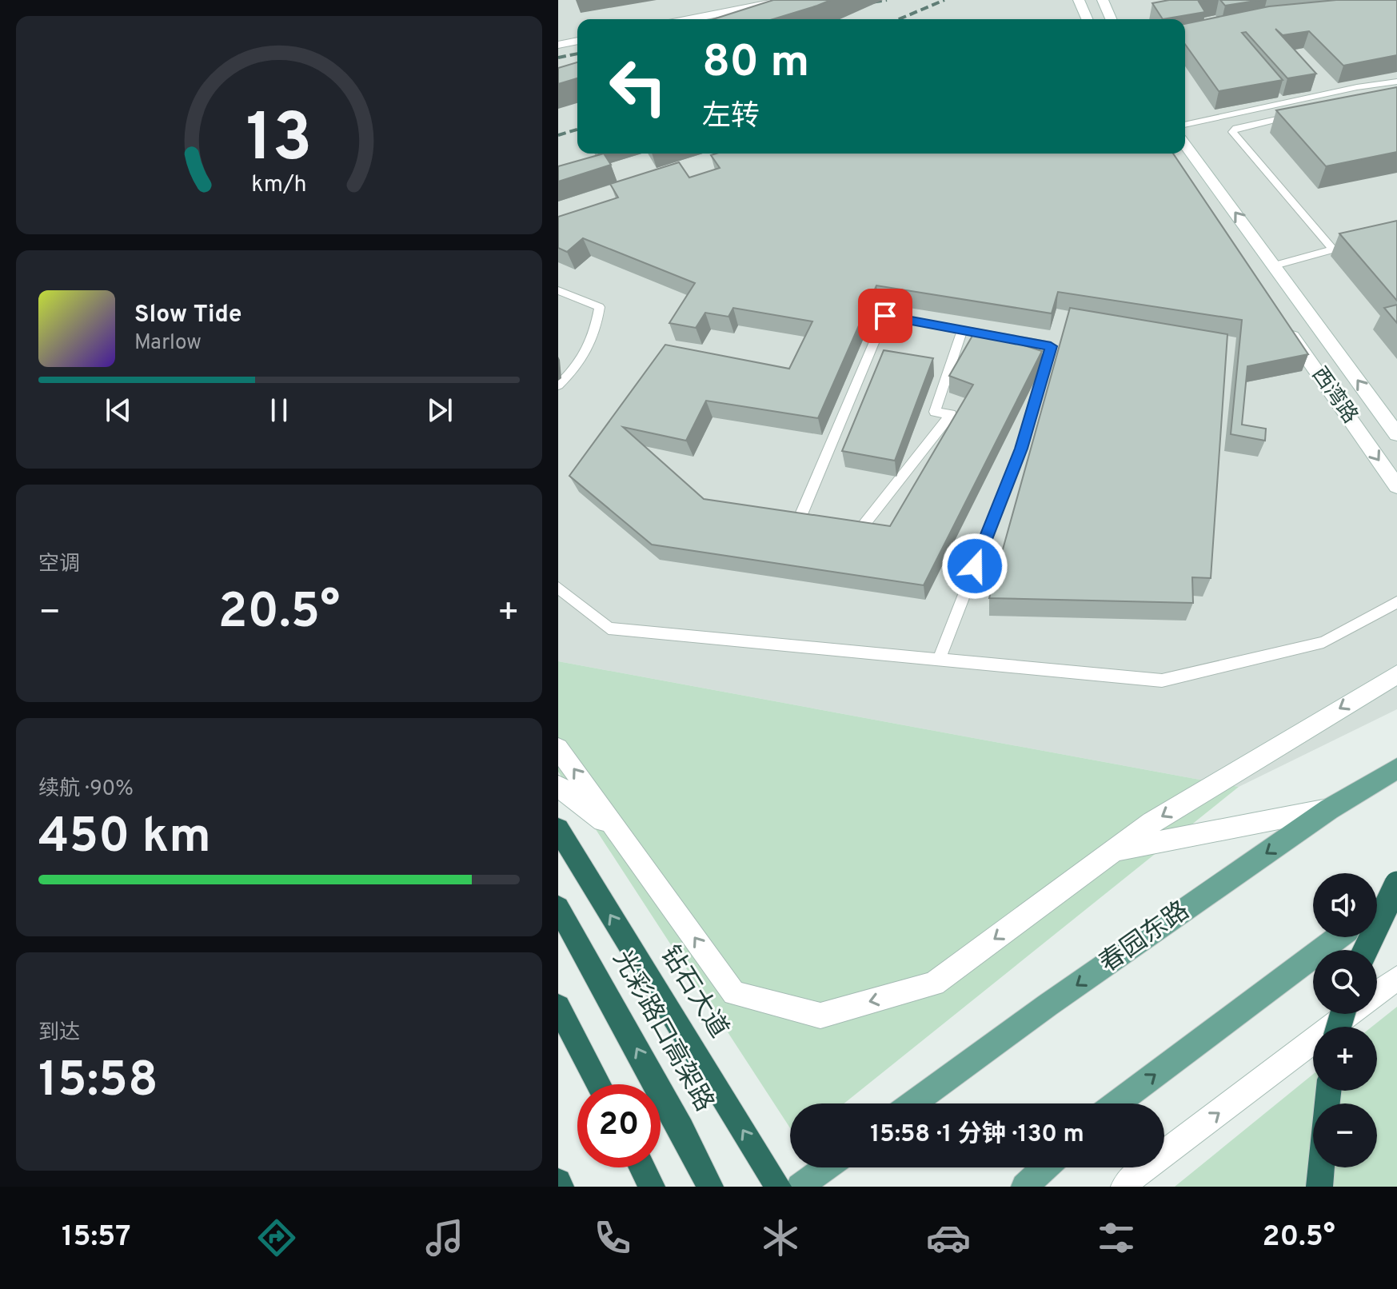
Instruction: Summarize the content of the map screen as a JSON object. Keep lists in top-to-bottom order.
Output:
{
  "streets": {
    "highway": ["钻石大道", "光彩路口高架路"],
    "main road": ["春园东路"],
    "street": ["西湾路"]
  },
  "one_way": ["钻石大道"],
  "page": {
    "turn": ["80 m", "左转"],
    "song": ["Slow Tide", "Marlow"],
    "tile": [
      "空调",
      ["续航 · 90%", "450 km"],
      ["到达", "15:58"]
    ],
    "heat": ["−", "20.5°", "+"],
    "map_buttons": ["+", "−"],
    "limit": "20",
    "trip": "15:58 · 1 分钟 · 130 m",
    "tabs": ["15:57", "20.5°"],
    "gauge": ["13", "km/h"]
  }
}
